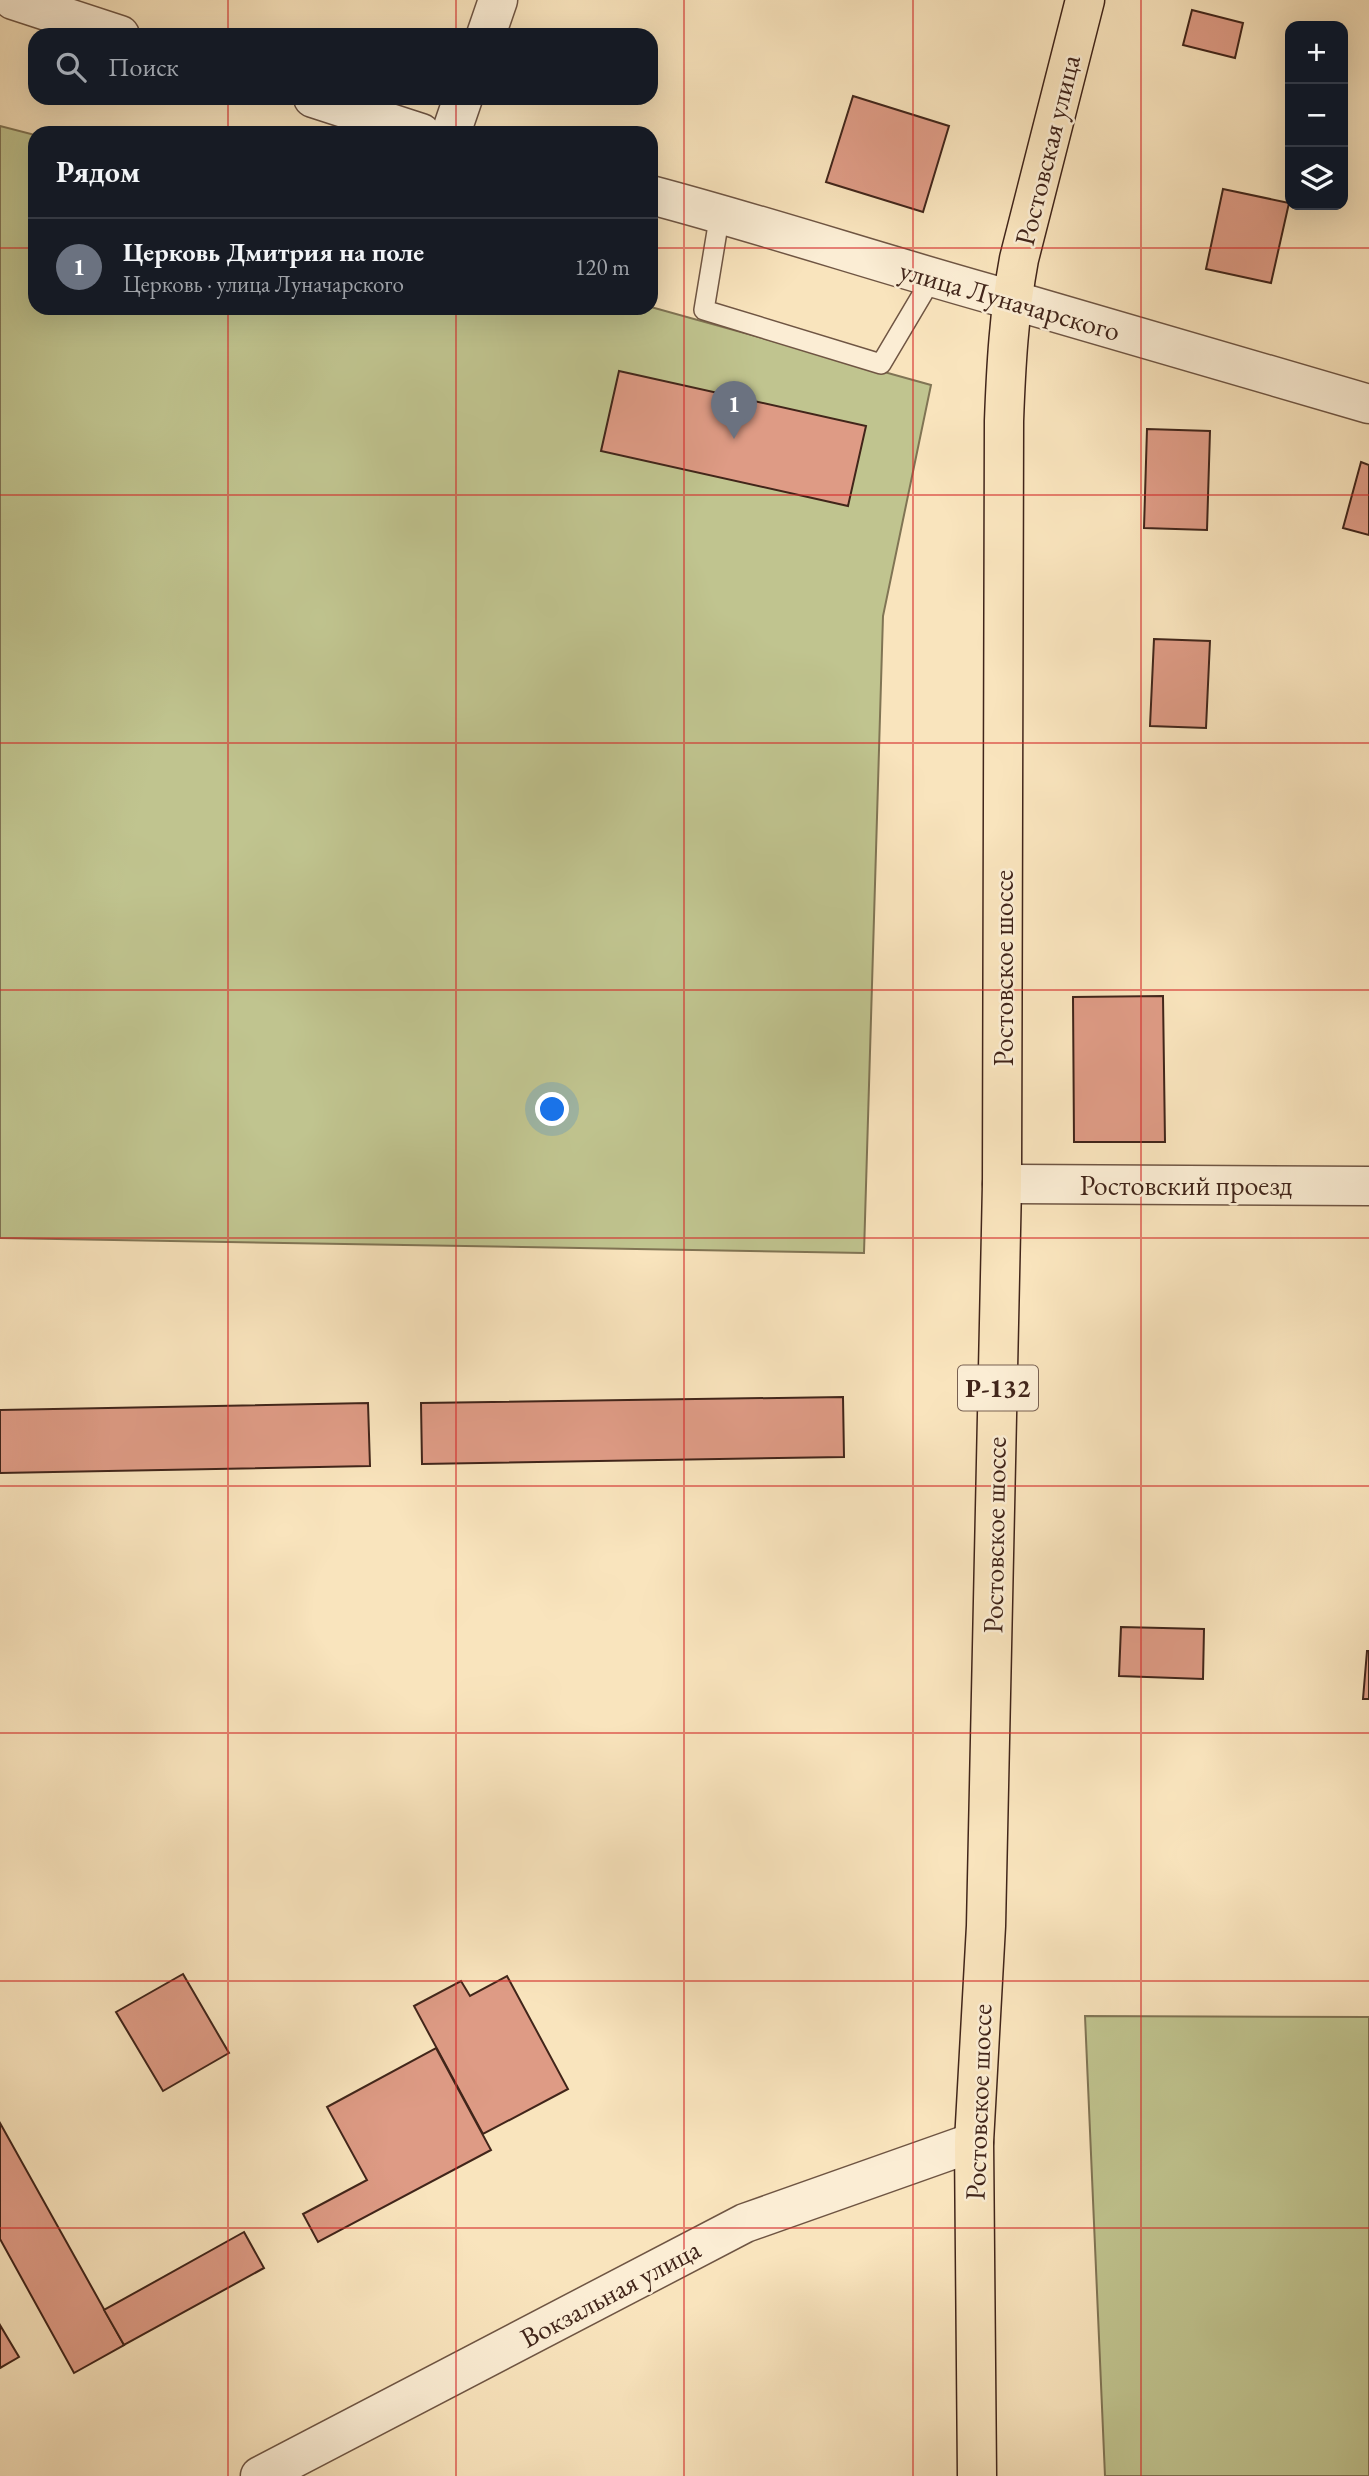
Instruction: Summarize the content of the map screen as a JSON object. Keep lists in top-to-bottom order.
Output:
{
  "streets": {
    "main road": ["Ростовская улица", "Ростовское шоссе", "Р-132"],
    "street": ["улица Луначарского", "Ростовский проезд", "Вокзальная улица"]
  },
  "crossings": [
    ["Ростовская улица", "улица Луначарского"],
    ["Ростовская улица", "Ростовское шоссе"],
    ["улица Луначарского", "Ростовское шоссе"],
    ["Ростовское шоссе", "Ростовский проезд"],
    ["Ростовское шоссе", "Вокзальная улица"]
  ],
  "page": {
    "map_buttons": ["+", "−"],
    "search": "Поиск",
    "heading": "Рядом",
    "list": [
      {
        "mark": "1",
        "name": "Церковь Дмитрия на поле",
        "note": "Церковь · улица Луначарского",
        "value": "120 m"
      }
    ],
    "pins": "1"
  }
}
